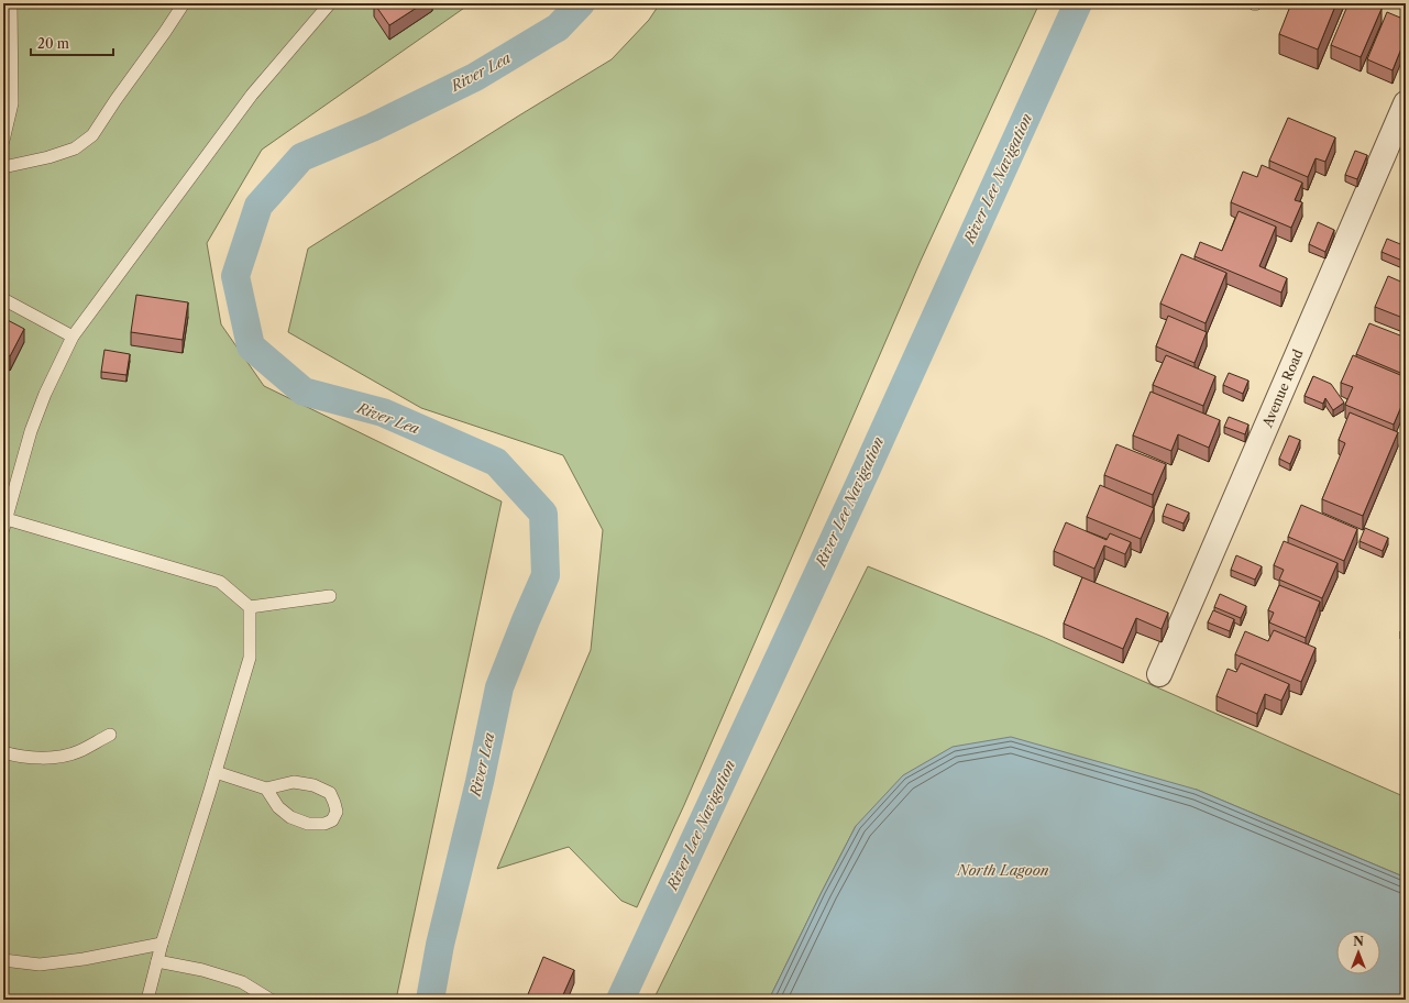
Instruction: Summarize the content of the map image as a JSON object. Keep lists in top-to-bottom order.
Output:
{
  "streets": {
    "street": ["Avenue Road"]
  },
  "water": ["River Lea", "River Lee Navigation", "North Lagoon"],
  "scale_bar": "20 m",
  "north": "top"
}
